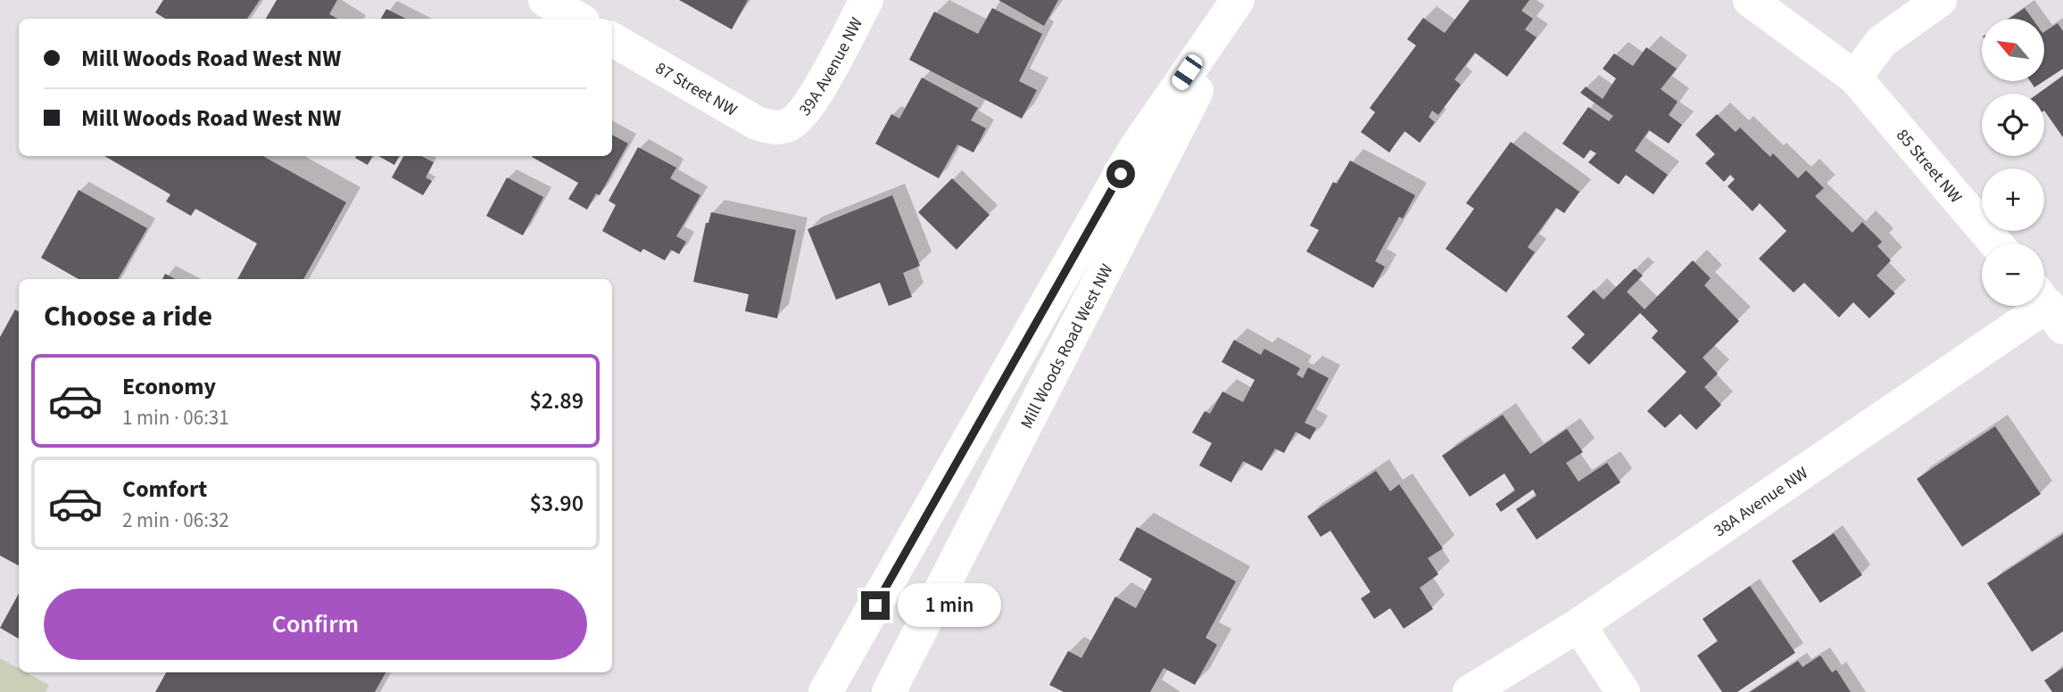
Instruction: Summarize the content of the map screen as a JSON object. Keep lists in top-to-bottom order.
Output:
{
  "streets": {
    "street": [
      "39A Avenue NW",
      "87 Street NW",
      "85 Street NW",
      "Mill Woods Road West NW",
      "38A Avenue NW"
    ]
  },
  "crossings": [
    ["39A Avenue NW", "87 Street NW"]
  ],
  "north": "top left",
  "page": {
    "map_buttons": ["+", "−"],
    "banner": ["Mill Woods Road West NW", "Mill Woods Road West NW"],
    "heading": "Choose a ride",
    "list": [
      {
        "name": "Economy",
        "note": "1 min · 06:31",
        "value": "$2.89"
      },
      {
        "name": "Comfort",
        "note": "2 min · 06:32",
        "value": "$3.90"
      }
    ],
    "buttons": "Confirm",
    "bubble": "1 min"
  }
}
